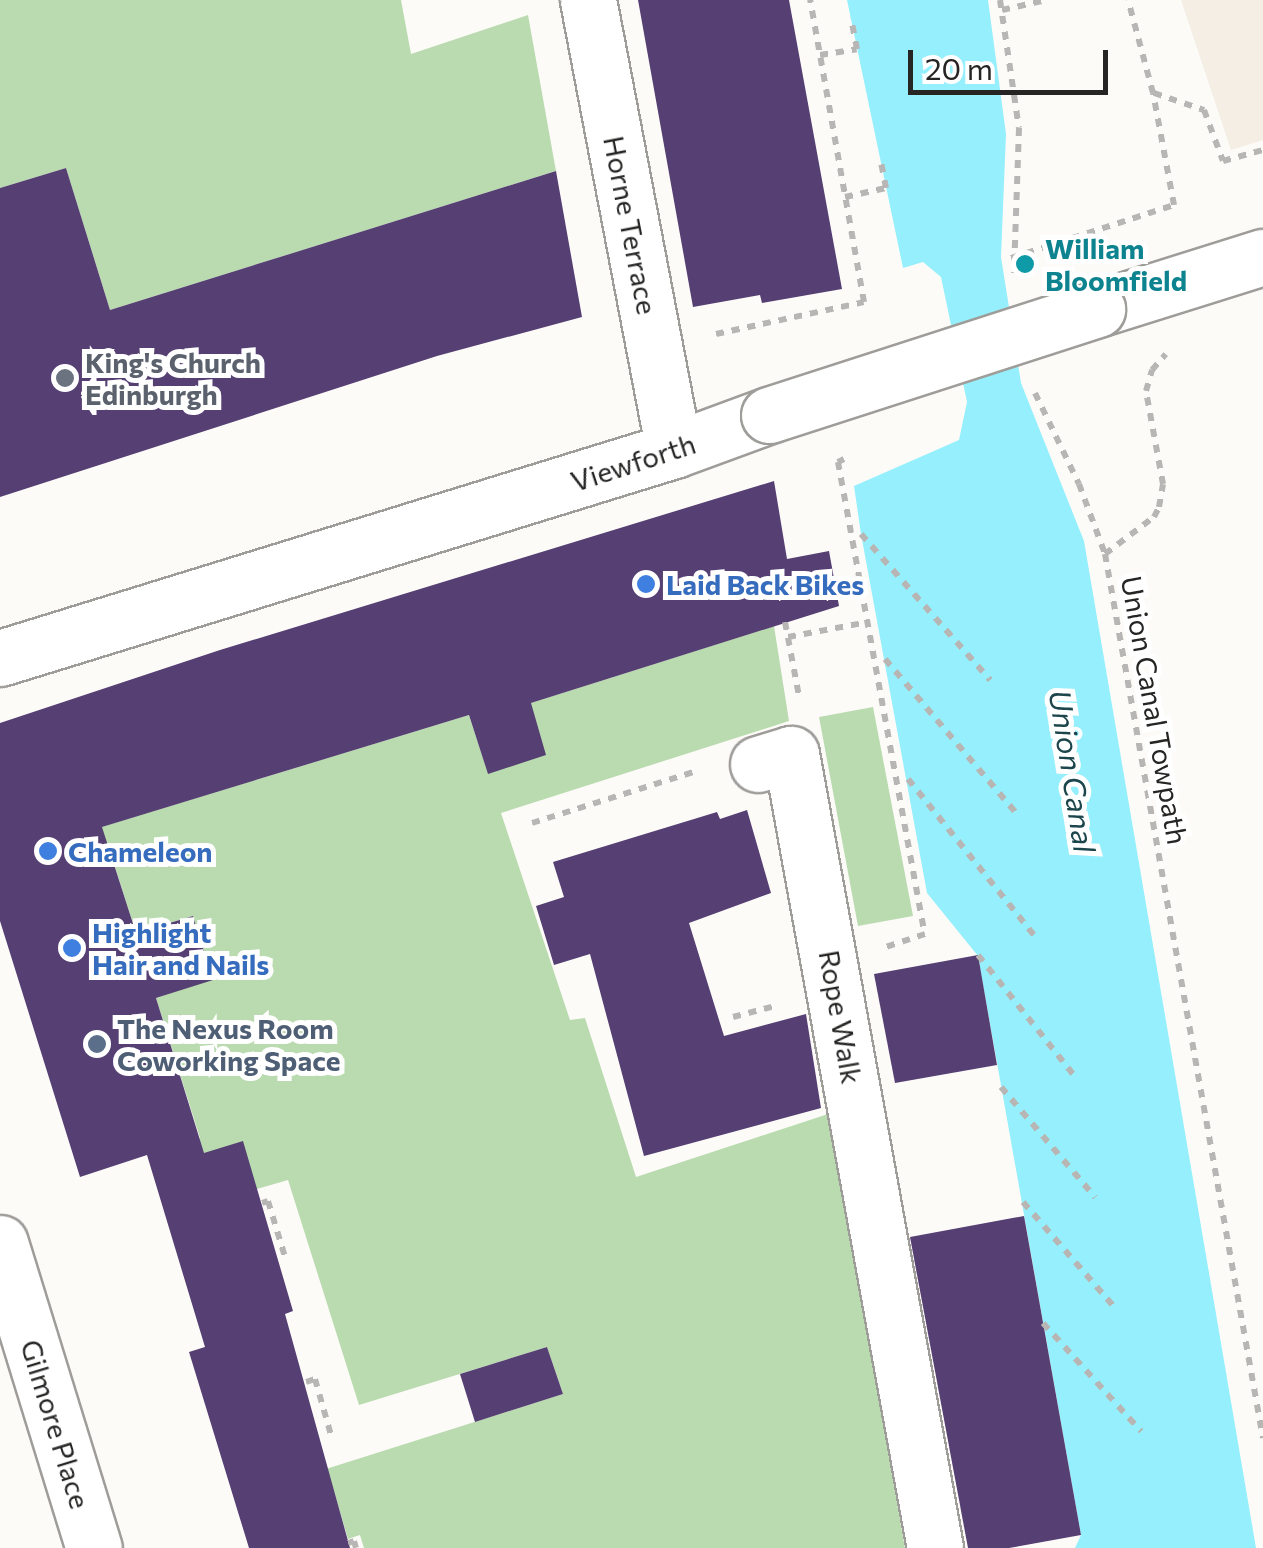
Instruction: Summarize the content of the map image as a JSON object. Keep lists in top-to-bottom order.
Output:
{
  "streets": {
    "street": [
      "Horne Terrace",
      "Viewforth",
      "Rope Walk",
      "Gilmore Place"
    ],
    "path": ["Union Canal Towpath"]
  },
  "crossings": [
    ["Horne Terrace", "Viewforth"]
  ],
  "water": ["Union Canal"],
  "places": [
    "William Bloomfield",
    "King's Church Edinburgh",
    "Laid Back Bikes",
    "Chameleon",
    "Highlight Hair and Nails",
    "The Nexus Room Coworking Space"
  ],
  "scale_bar": "20 m"
}
